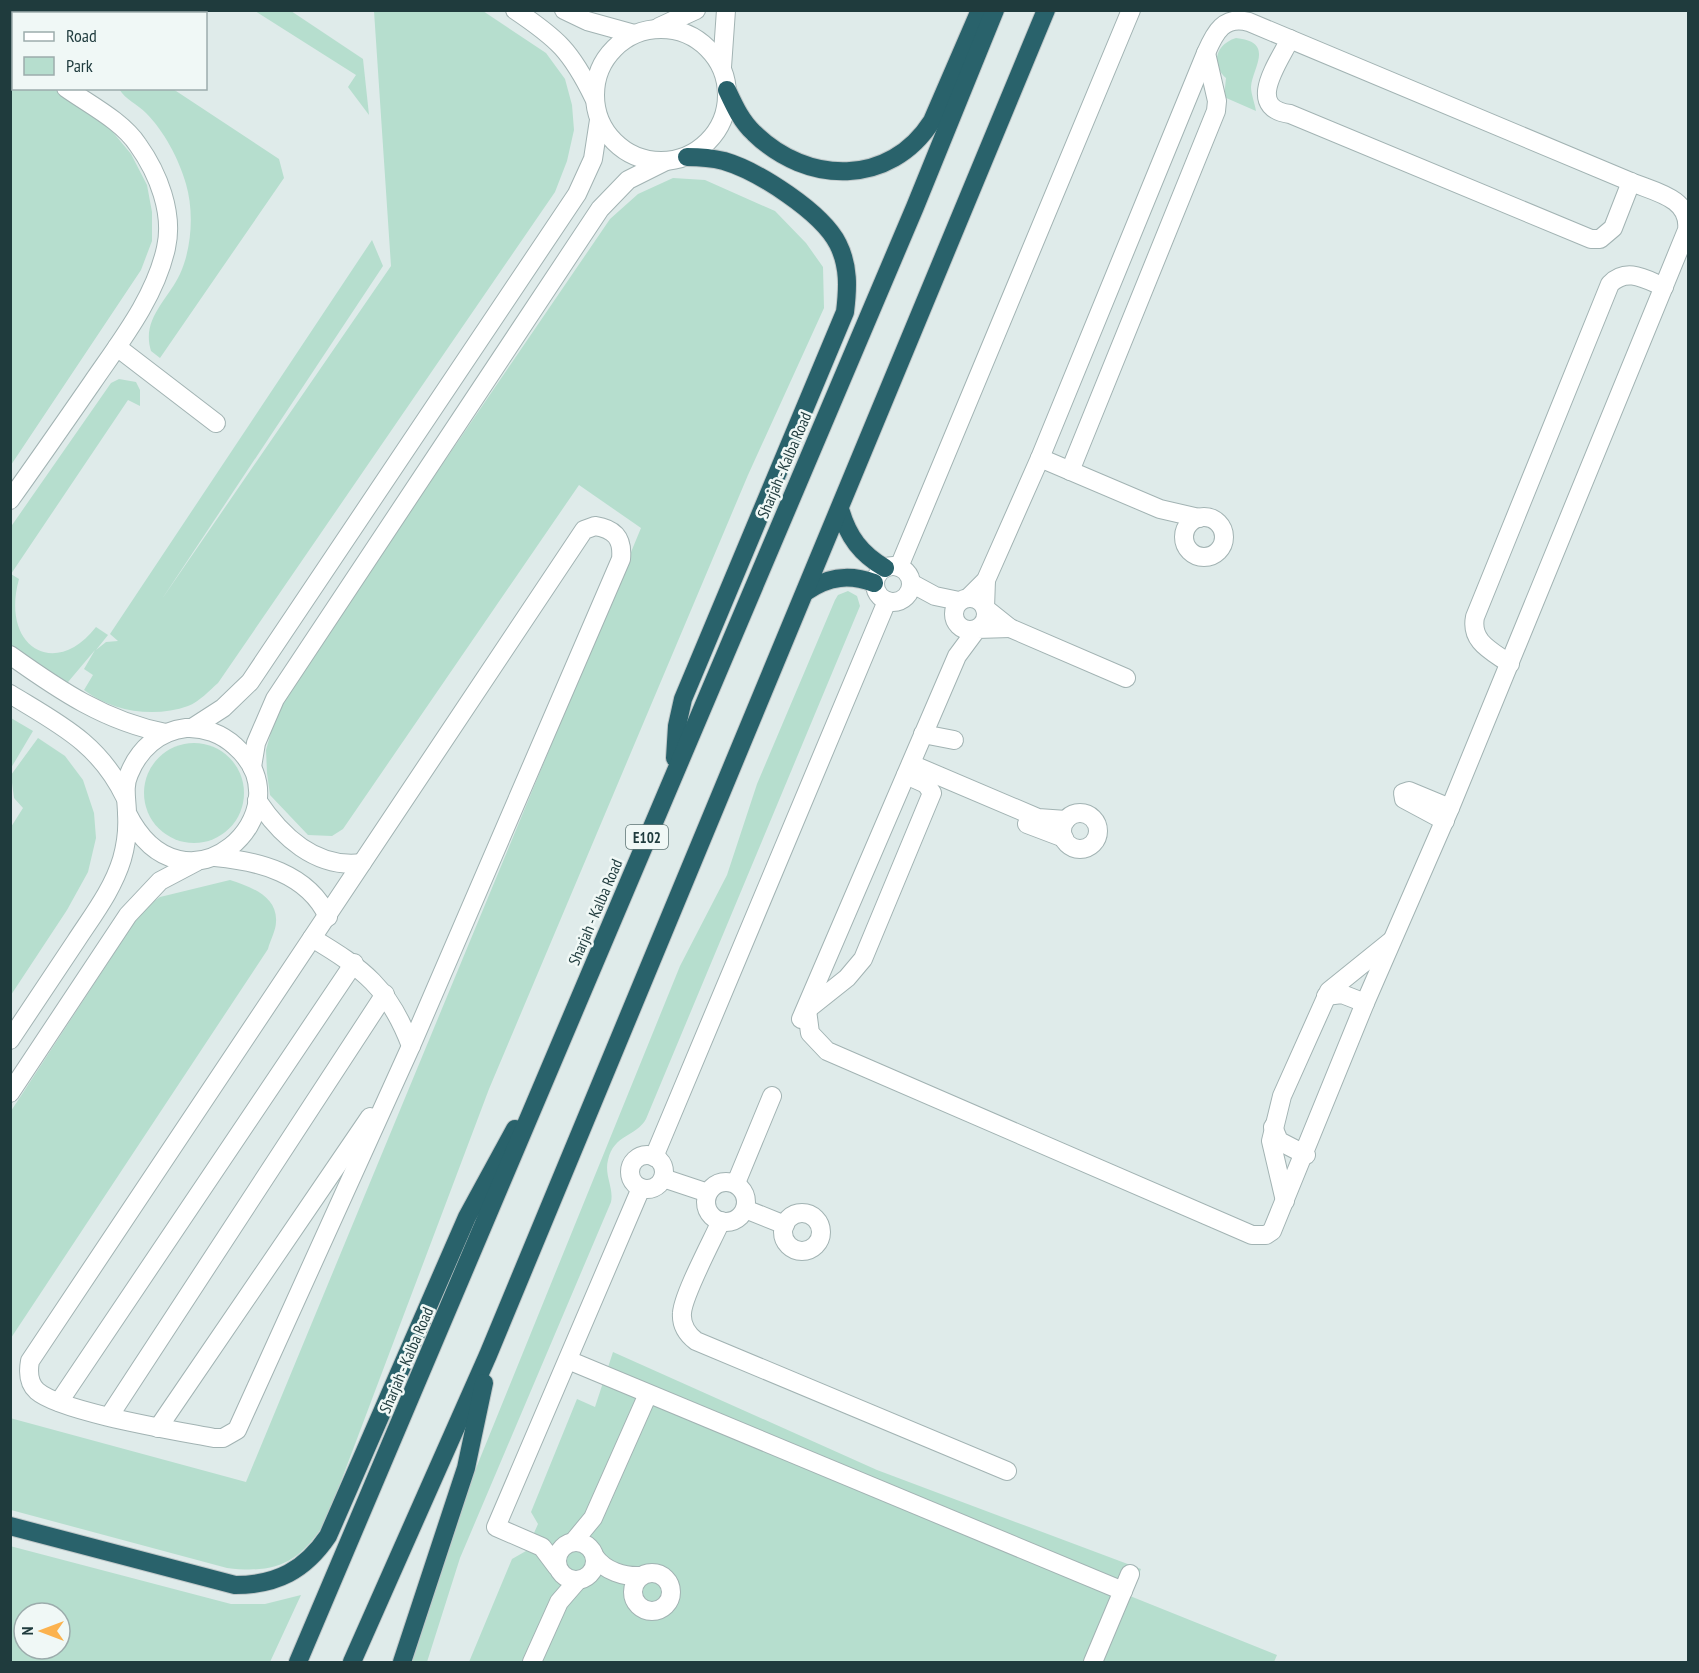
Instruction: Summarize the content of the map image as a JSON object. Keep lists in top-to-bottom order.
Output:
{
  "streets": {
    "highway": ["Sharjah - Kalba Road", "E102"]
  },
  "legend": ["Road", "Park"],
  "north": "left"
}
